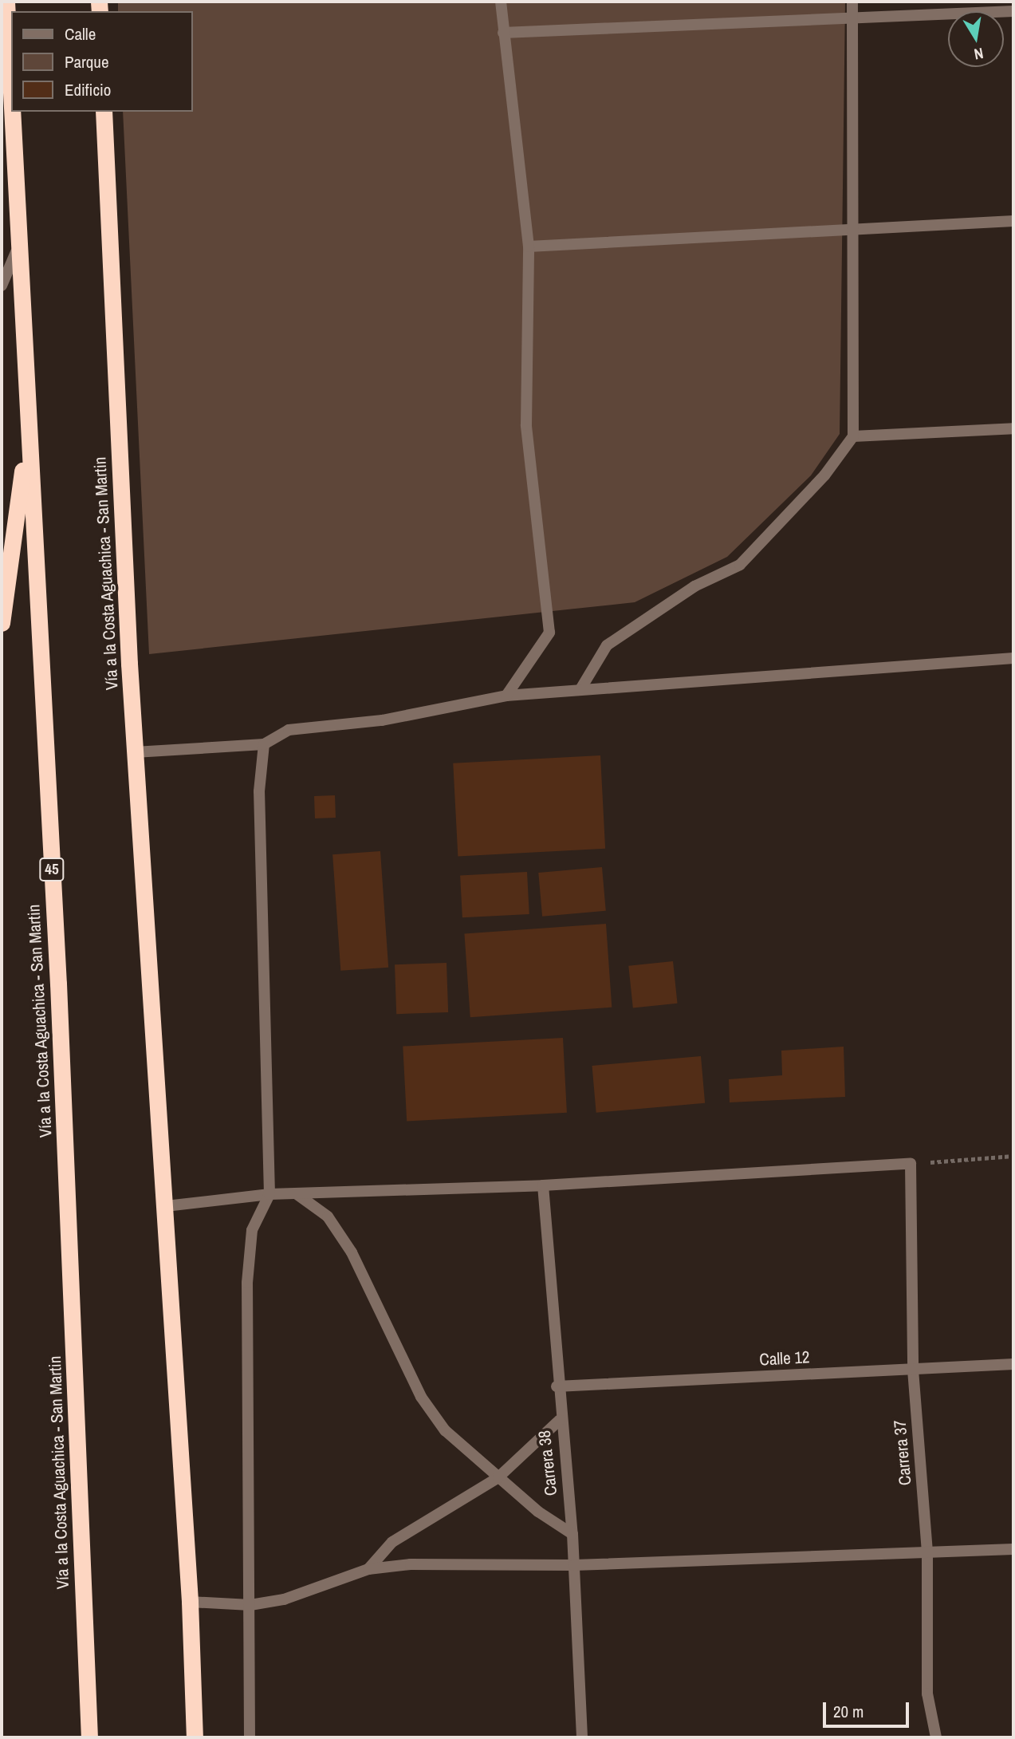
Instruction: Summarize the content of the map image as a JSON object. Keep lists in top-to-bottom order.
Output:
{
  "streets": {
    "highway": ["Vía a la Costa Aguachica - San Martin", "45"],
    "street": ["Calle 12", "Carrera 37", "Carrera 38"]
  },
  "crossings": [
    ["Calle 12", "Carrera 37"],
    ["Calle 12", "Carrera 38"]
  ],
  "legend": ["Calle", "Parque", "Edificio"],
  "scale_bar": "20 m",
  "north": "bottom"
}
